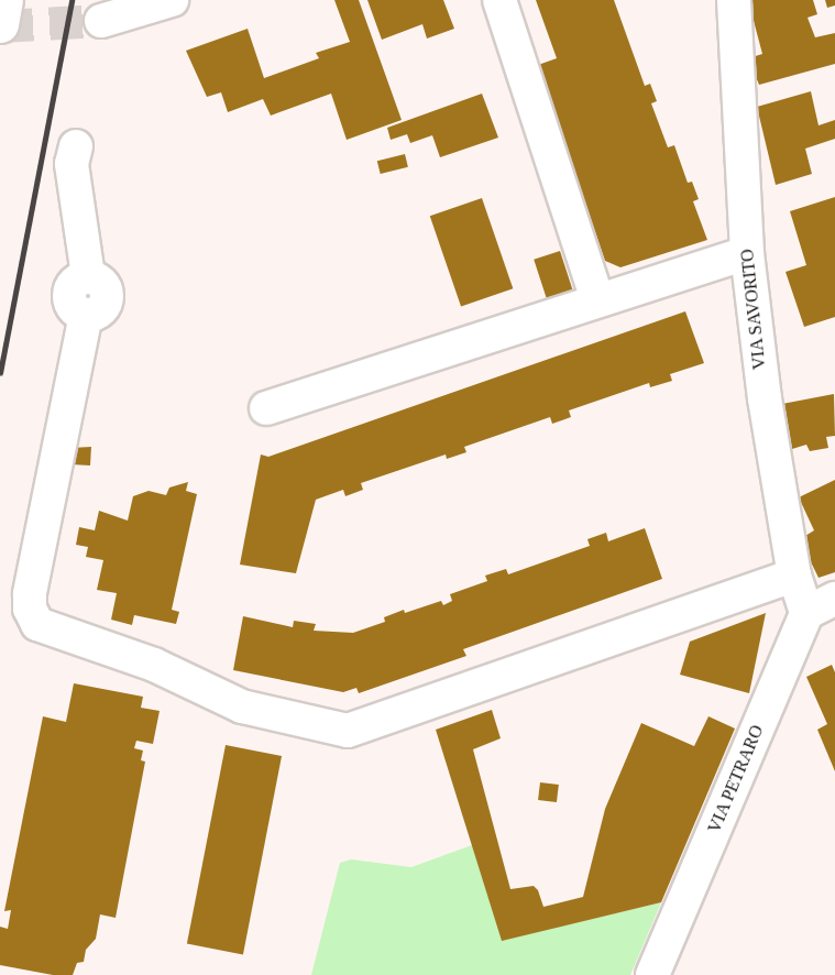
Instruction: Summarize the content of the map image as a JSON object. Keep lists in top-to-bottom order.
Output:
{
  "streets": {
    "street": ["VIA SAVORITO", "VIA PETRARO"]
  },
  "crossings": [
    ["VIA SAVORITO", "VIA PETRARO"]
  ]
}
